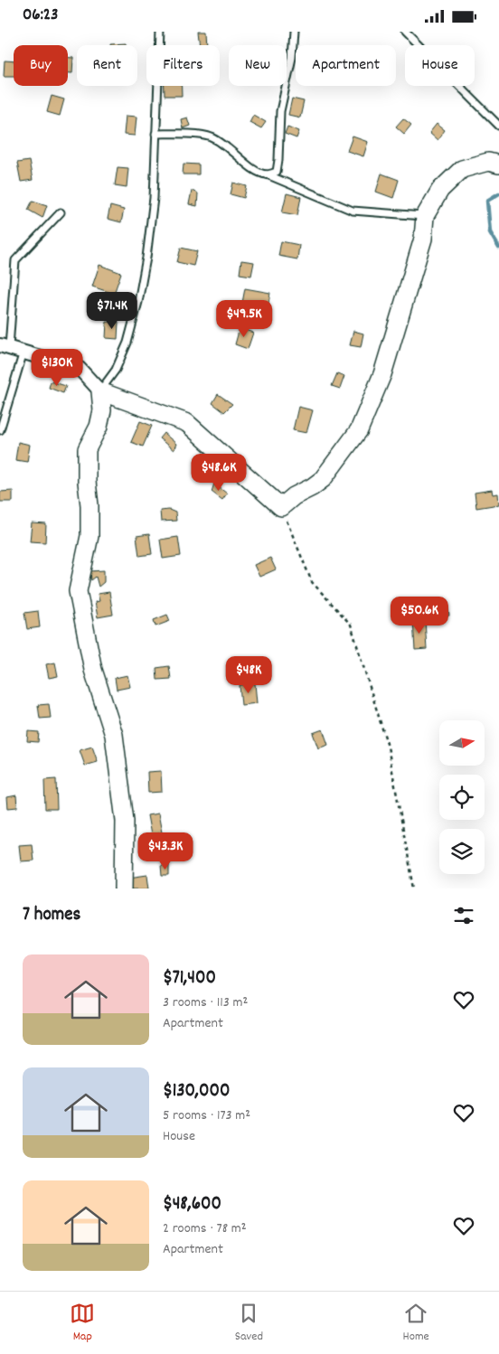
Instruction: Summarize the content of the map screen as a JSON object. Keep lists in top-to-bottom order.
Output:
{
  "north": "right",
  "page": {
    "status": "06:23",
    "chip": [
      "Buy",
      "Rent",
      "Filters",
      "New",
      "Apartment",
      "House"
    ],
    "price": [
      "$71.4K",
      "$49.5K",
      "$130K",
      "$48.6K",
      "$50.6K",
      "$48K",
      "$43.3K"
    ],
    "heading": "7 homes",
    "list": [
      {
        "name": "$71,400",
        "note": "3 rooms · 113 m² · Apartment"
      },
      {
        "name": "$130,000",
        "note": "5 rooms · 173 m² · House"
      },
      {
        "name": "$48,600",
        "note": "2 rooms · 78 m² · Apartment"
      }
    ],
    "tabs": ["Map", "Saved", "Home"]
  }
}
